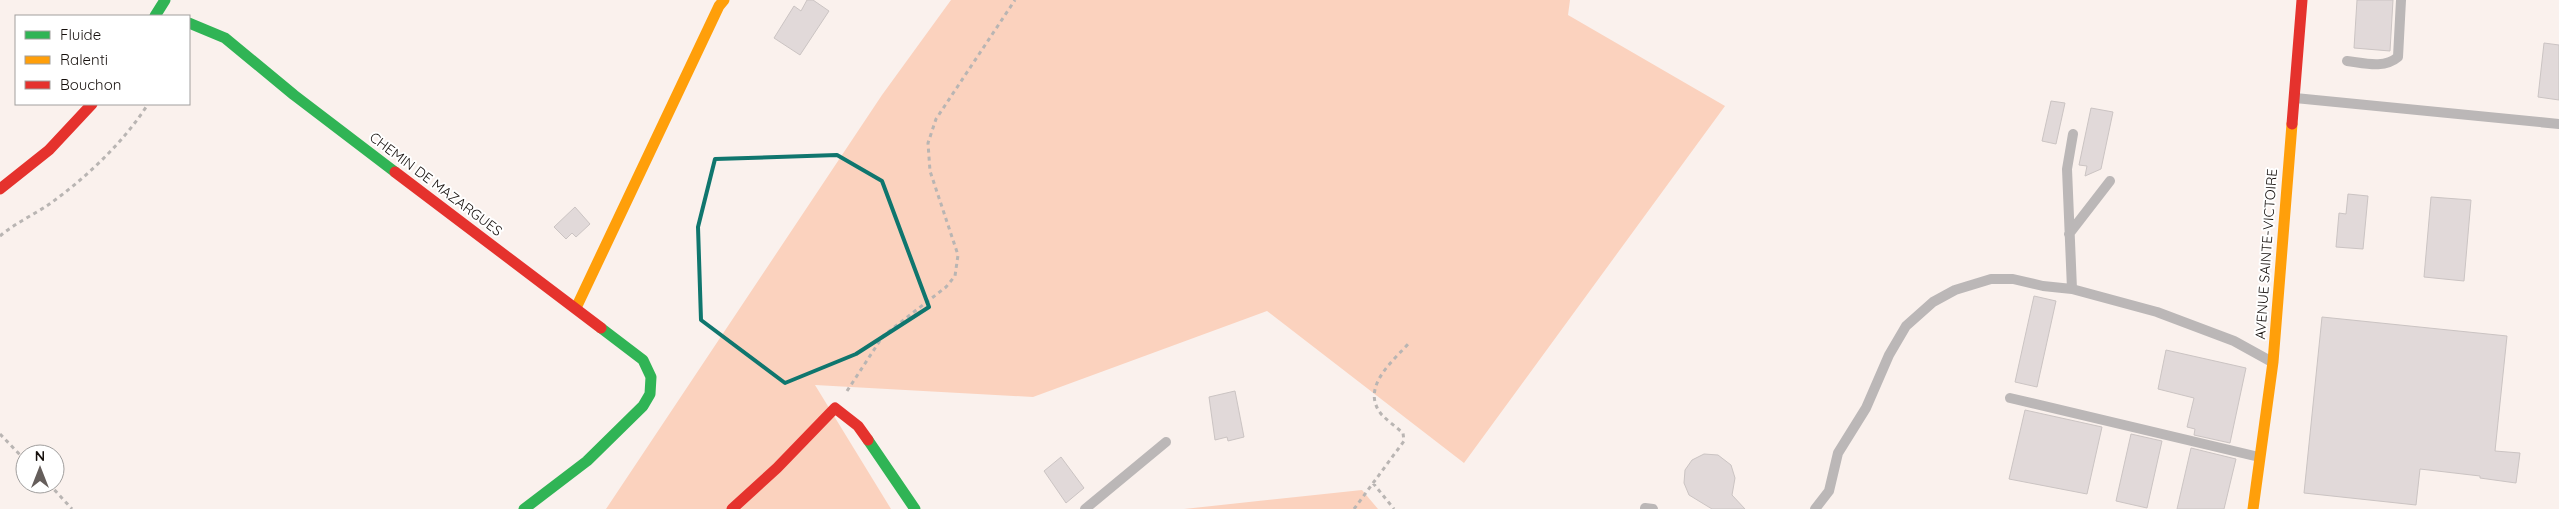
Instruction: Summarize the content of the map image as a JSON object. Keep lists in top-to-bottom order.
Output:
{
  "streets": {
    "street": ["CHEMIN DE MAZARGUES", "AVENUE SAINTE-VICTOIRE"]
  },
  "legend": ["Fluide", "Ralenti", "Bouchon"],
  "north": "top"
}
